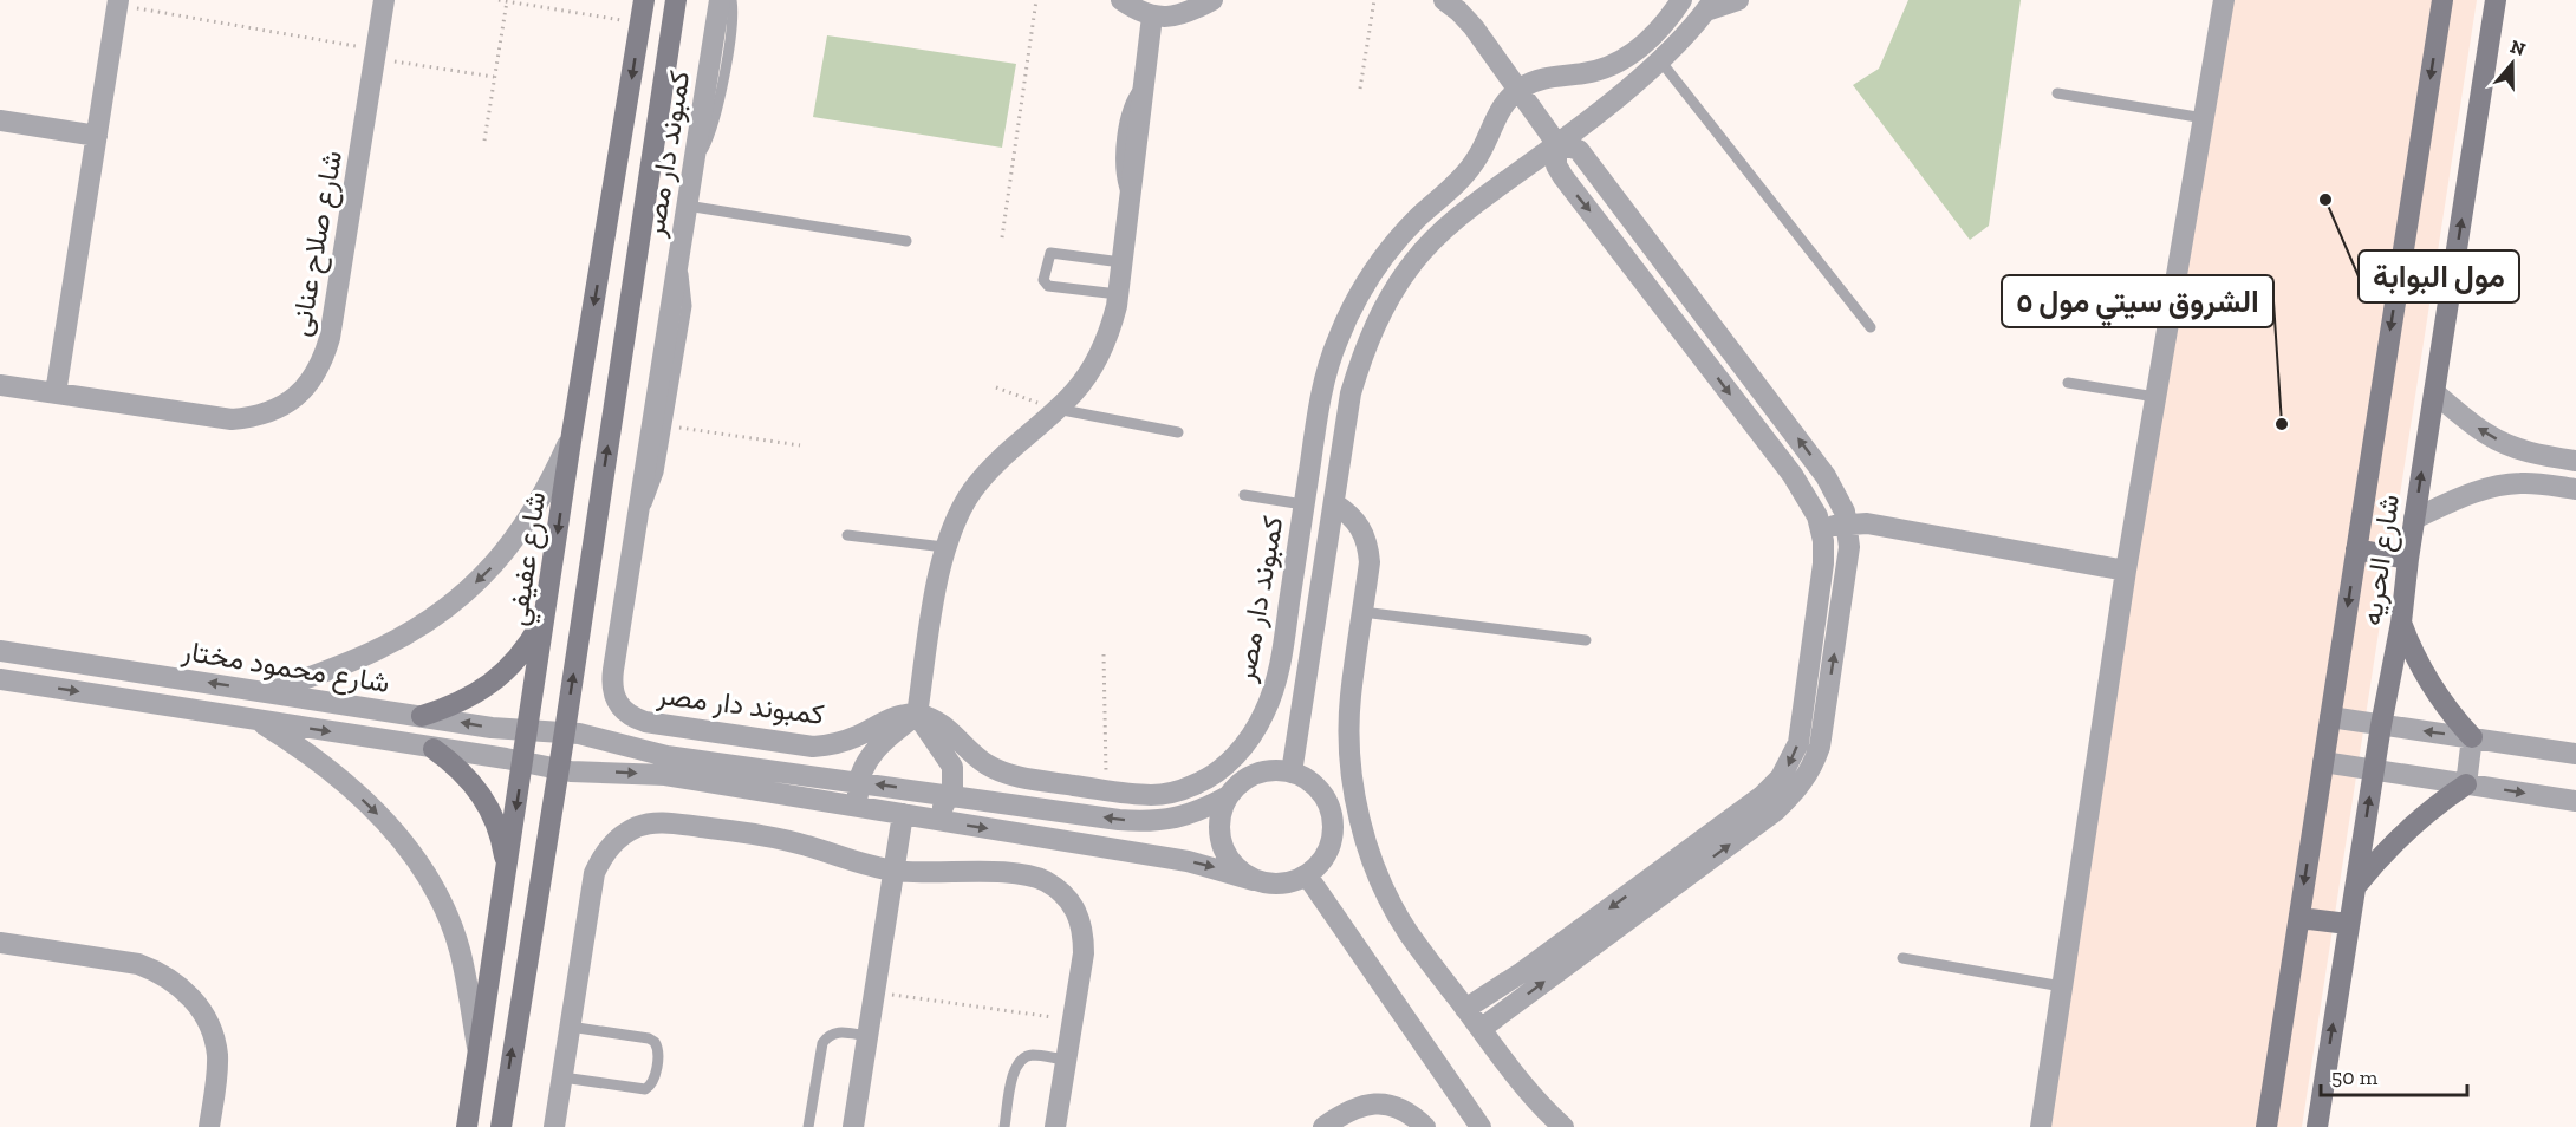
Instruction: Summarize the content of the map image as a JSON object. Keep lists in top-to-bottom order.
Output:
{
  "streets": {
    "street": [
      "كمبوند دار مصر",
      "شارع صلاح عنانى",
      "شارع عفيفي",
      "شارع الحريه",
      "شارع محمود مختار"
    ]
  },
  "crossings": [
    ["شارع عفيفي", "شارع محمود مختار"]
  ],
  "places": ["مول البوابة", "الشروق سيتي مول ٥"],
  "scale_bar": "50 m",
  "north": "top"
}
